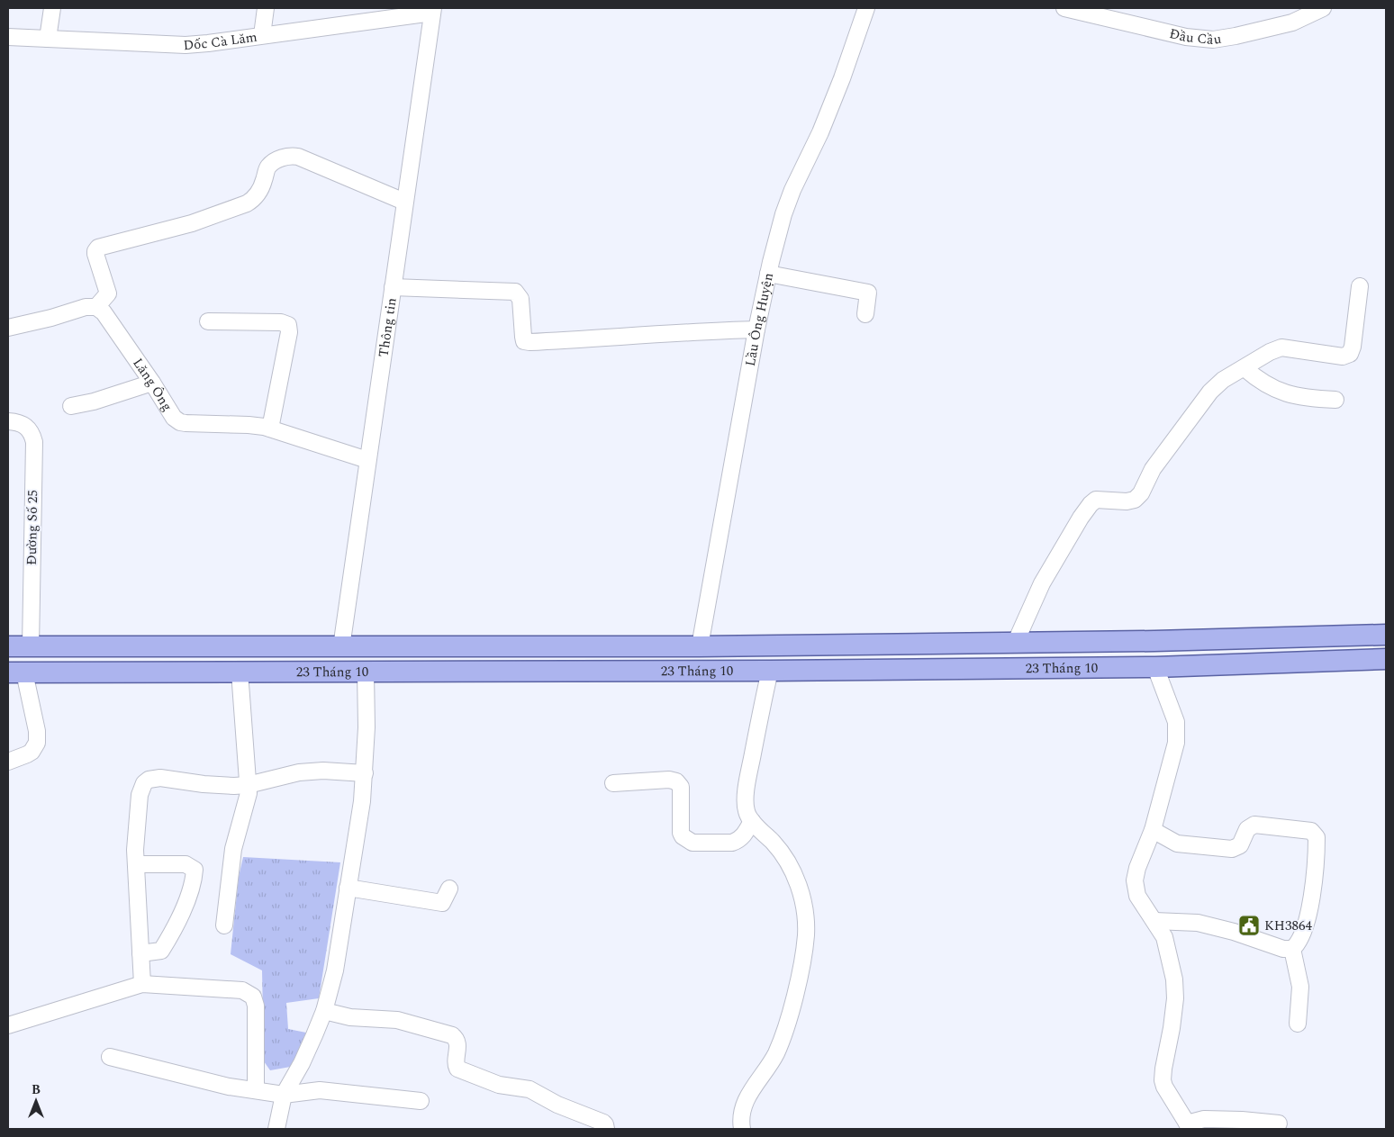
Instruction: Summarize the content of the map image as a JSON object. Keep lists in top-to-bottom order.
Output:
{
  "streets": {
    "main road": ["23 Tháng 10"],
    "street": [
      "Đầu Cầu",
      "Dốc Cà Lăm",
      "Lầu Ông Huyện",
      "Thông tin",
      "Lăng Ông",
      "Đường Số 25"
    ]
  },
  "crossings": [
    ["Dốc Cà Lăm", "Thông tin"],
    ["Lầu Ông Huyện", "23 Tháng 10"],
    ["Thông tin", "Lăng Ông"],
    ["Thông tin", "23 Tháng 10"],
    ["Đường Số 25", "23 Tháng 10"]
  ],
  "places": {
    "public building": ["KH3864"]
  },
  "north": "top"
}
